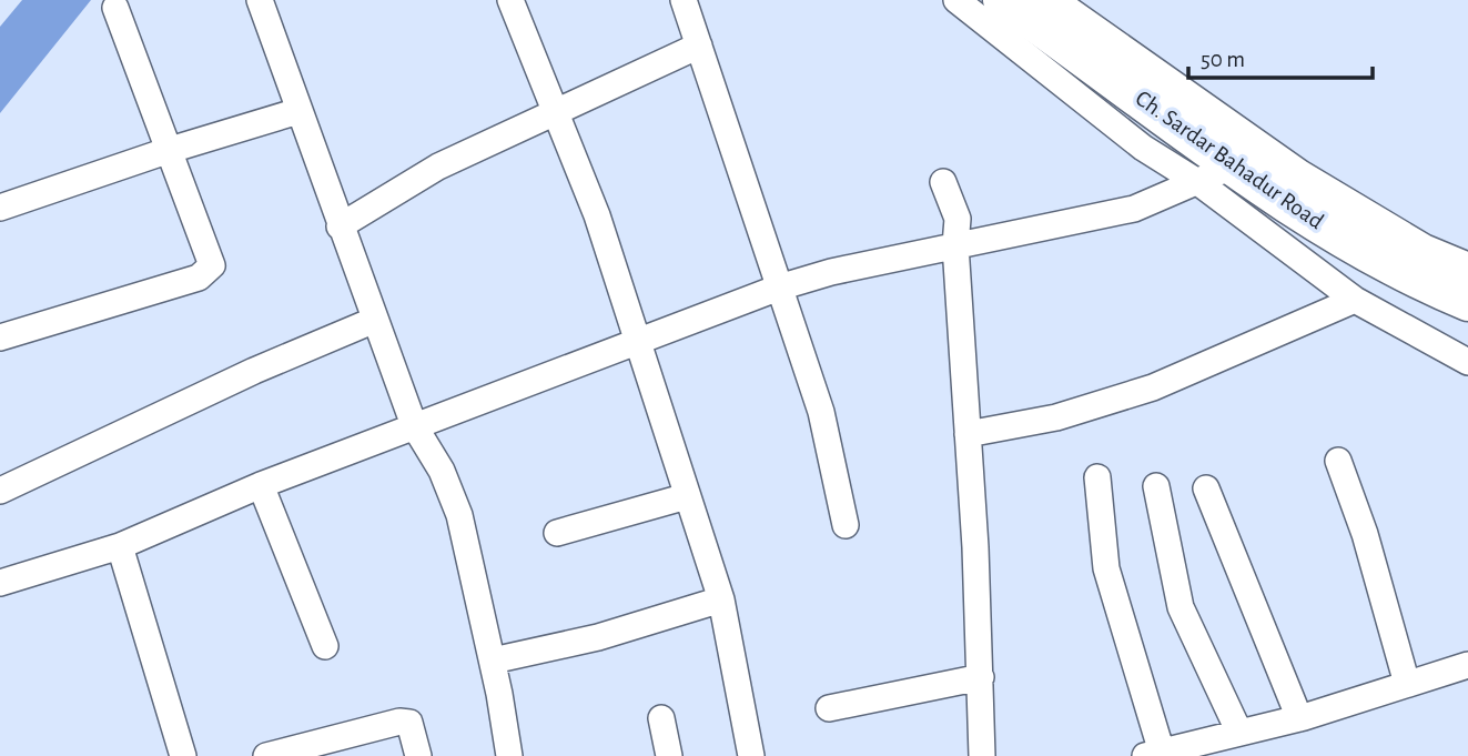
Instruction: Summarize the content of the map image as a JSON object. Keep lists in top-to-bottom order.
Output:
{
  "streets": {
    "main road": ["Ch. Sardar Bahadur Road"]
  },
  "scale_bar": "50 m"
}
